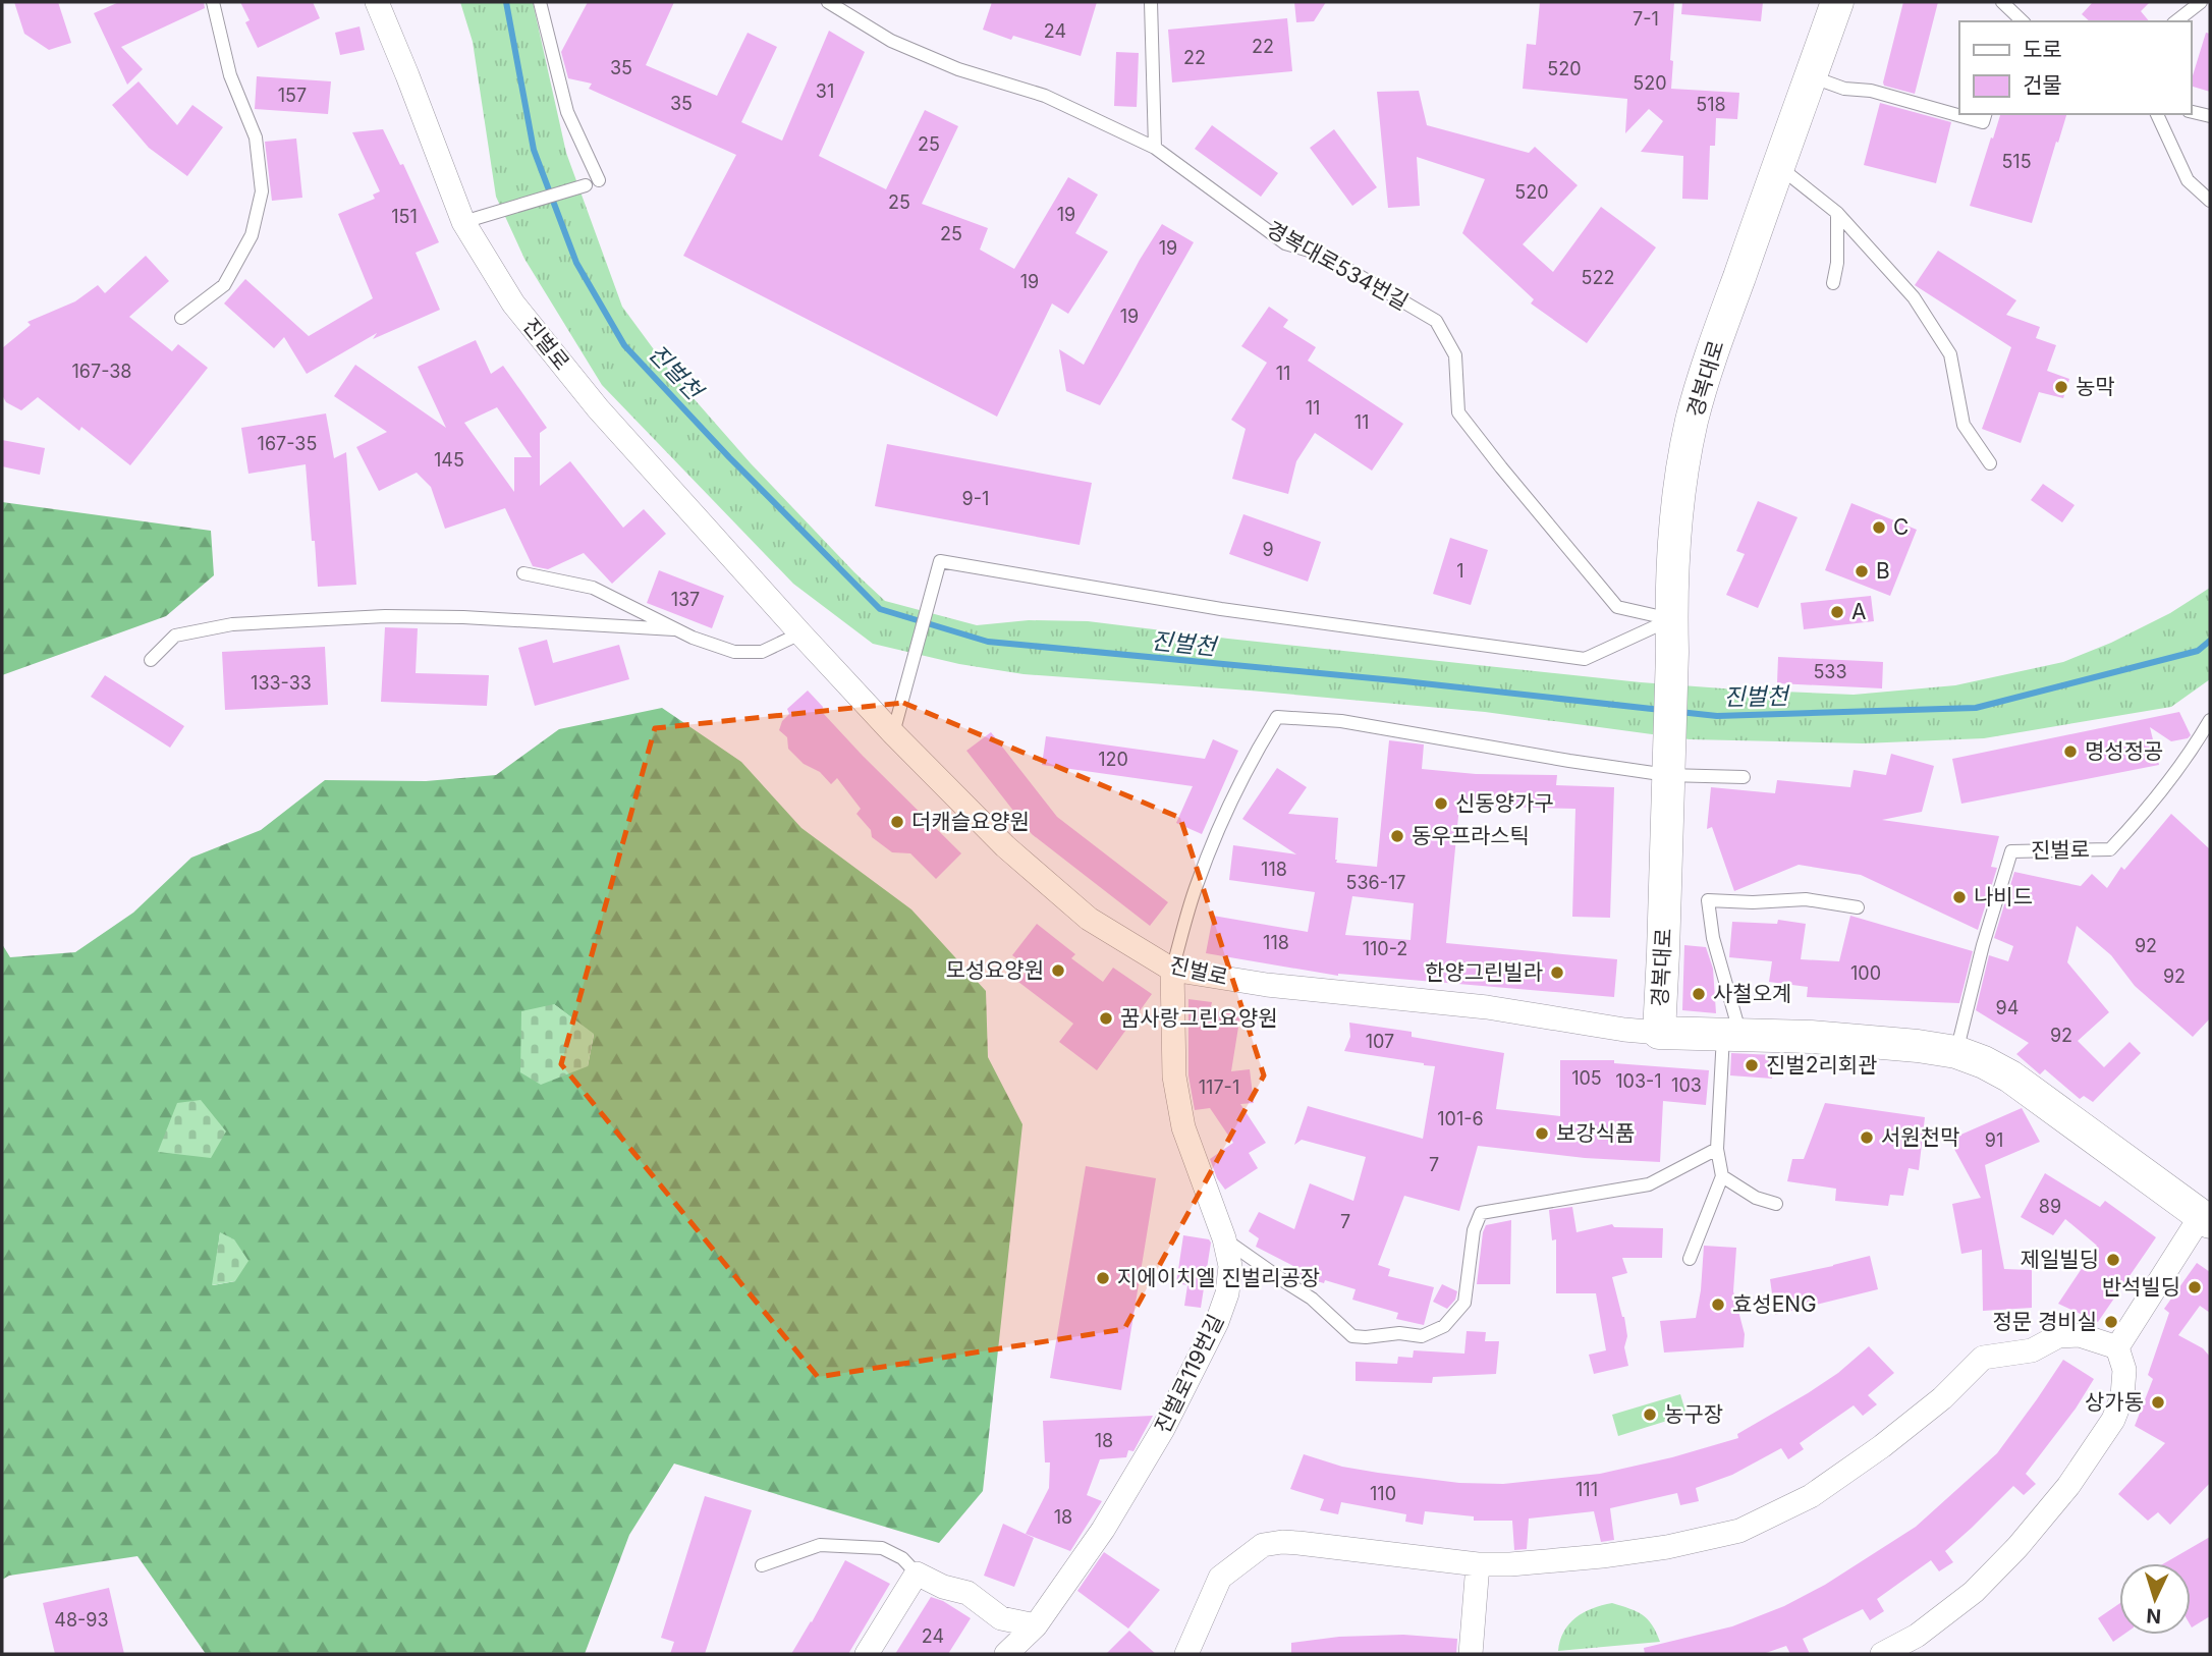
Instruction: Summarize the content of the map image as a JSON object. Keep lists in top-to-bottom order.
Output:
{
  "streets": {
    "street": ["진벌로", "경복대로", "진벌로119번길"],
    "lane": ["경복대로534번길"]
  },
  "crossings": [
    ["경복대로534번길", "경복대로"],
    ["진벌로", "경복대로"],
    ["진벌로", "진벌로119번길"]
  ],
  "water": ["진벌천"],
  "places": [
    "농막",
    "C",
    "B",
    "A",
    "명성정공",
    "신동양가구",
    "더캐슬요양원",
    "동우프라스틱",
    "나비드",
    "모성요양원",
    "한양그린빌라",
    "사철오계",
    "꿈사랑그린요양원",
    "진벌2리회관",
    "보강식품",
    "서원천막",
    "제일빌딩",
    "지에이치엘 진벌리공장",
    "반석빌딩",
    "효성ENG",
    "정문 경비실",
    "상가동",
    "농구장"
  ],
  "house_numbers": [
    "7-1",
    "24",
    "22",
    "22",
    "35",
    "520",
    "520",
    "31",
    "157",
    "35",
    "518",
    "25",
    "515",
    "520",
    "25",
    "19",
    "151",
    "25",
    "19",
    "522",
    "19",
    "19",
    "167-38",
    "11",
    "11",
    "11",
    "167-35",
    "145",
    "9-1",
    "9",
    "1",
    "137",
    "533",
    "133-33",
    "120",
    "118",
    "536-17",
    "118",
    "92",
    "110-2",
    "100",
    "92",
    "94",
    "92",
    "107",
    "105",
    "103-1",
    "103",
    "117-1",
    "101-6",
    "91",
    "7",
    "89",
    "7",
    "18",
    "111",
    "110",
    "18",
    "48-93",
    "24"
  ],
  "legend": ["도로", "건물"],
  "north": "bottom"
}
